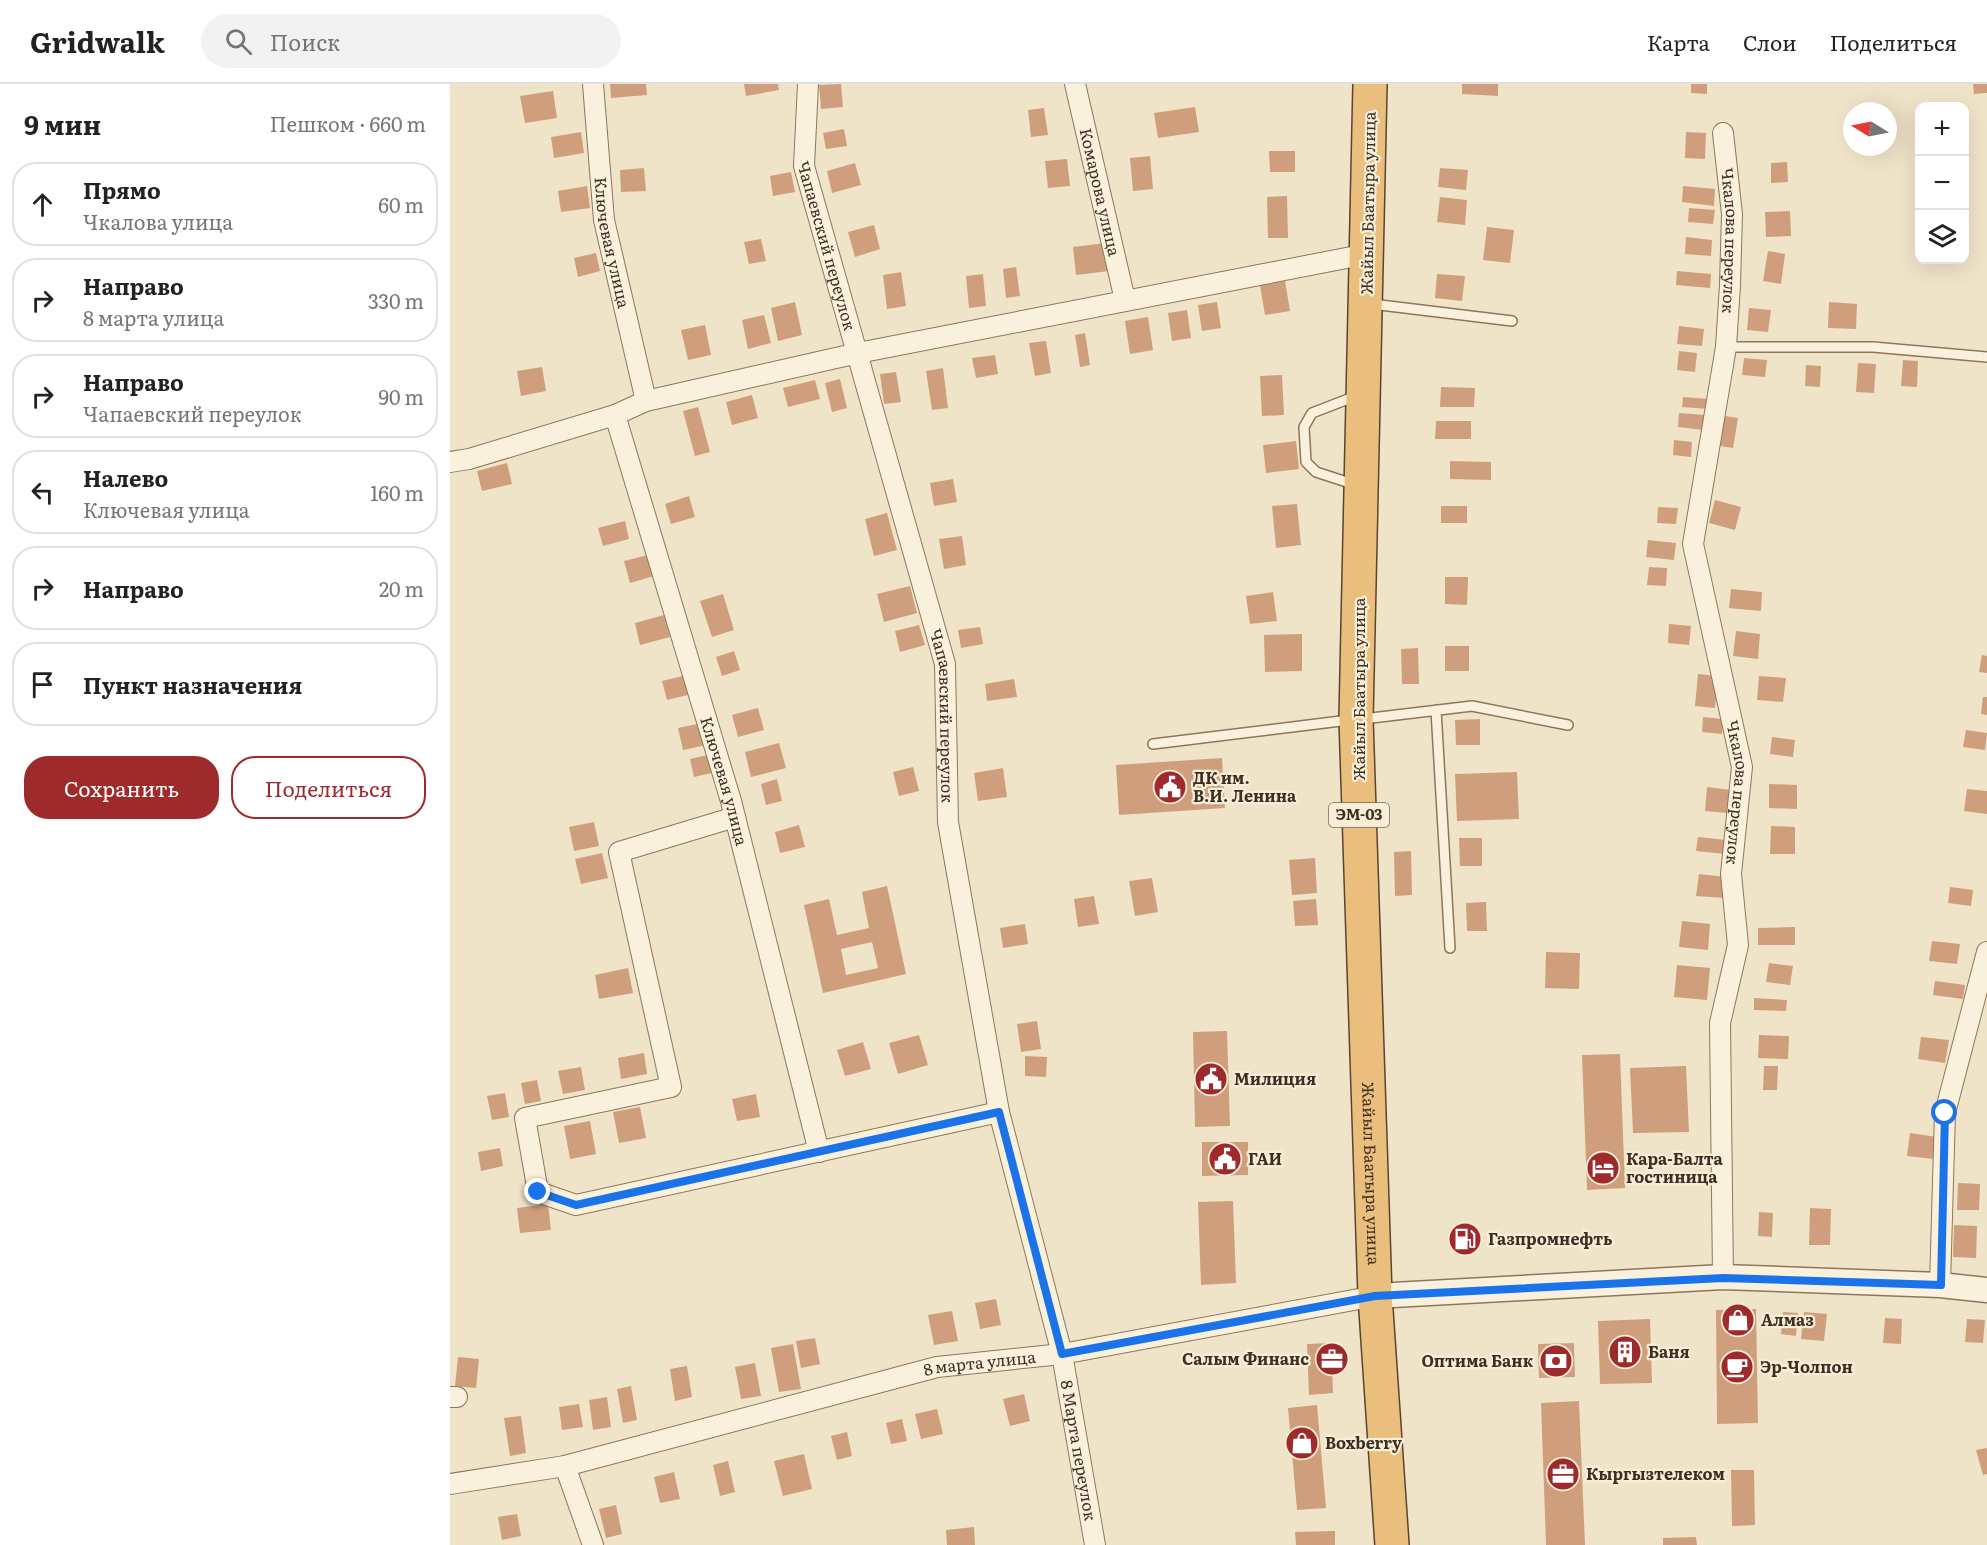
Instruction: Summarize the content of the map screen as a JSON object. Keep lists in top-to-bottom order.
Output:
{
  "streets": {
    "highway": ["Жайыл Баатыра улица", "ЭМ-03"],
    "street": [
      "Комарова улица",
      "Чкалова переулок",
      "Ключевая улица",
      "Чапаевский переулок",
      "8 марта улица",
      "8 Марта переулок"
    ]
  },
  "crossings": [
    ["Жайыл Баатыра улица", "8 марта улица"],
    ["Чкалова переулок", "8 марта улица"],
    ["Чапаевский переулок", "8 марта улица"],
    ["Чапаевский переулок", "8 Марта переулок"],
    ["8 марта улица", "8 Марта переулок"]
  ],
  "places": {
    "public building": ["ДК им. В.И. Ленина", "Милиция", "ГАИ"],
    "hotel": ["Кара-Балта гостиница"],
    "fuel station": ["Газпромнефть"],
    "shop": ["Алмаз", "Boxberry"],
    "building": ["Баня"],
    "office": ["Салым Финанс", "Кыргызтелеком"],
    "bank": ["Оптима Банк"],
    "cafe": ["Эр-Чолпон"]
  },
  "north": "left",
  "page": {
    "header": "Gridwalk",
    "search": "Поиск",
    "nav": ["Карта", "Слои", "Поделиться"],
    "heading": ["9 мин", "Пешком · 660 m"],
    "map_buttons": ["+", "−"],
    "list": [
      ["Прямо", "Чкалова улица", "60 m"],
      ["Направо", "8 марта улица", "330 m"],
      ["Направо", "Чапаевский переулок", "90 m"],
      ["Налево", "Ключевая улица", "160 m"],
      ["Направо", "20 m"],
      "Пункт назначения"
    ],
    "buttons": ["Сохранить", "Поделиться"]
  }
}
